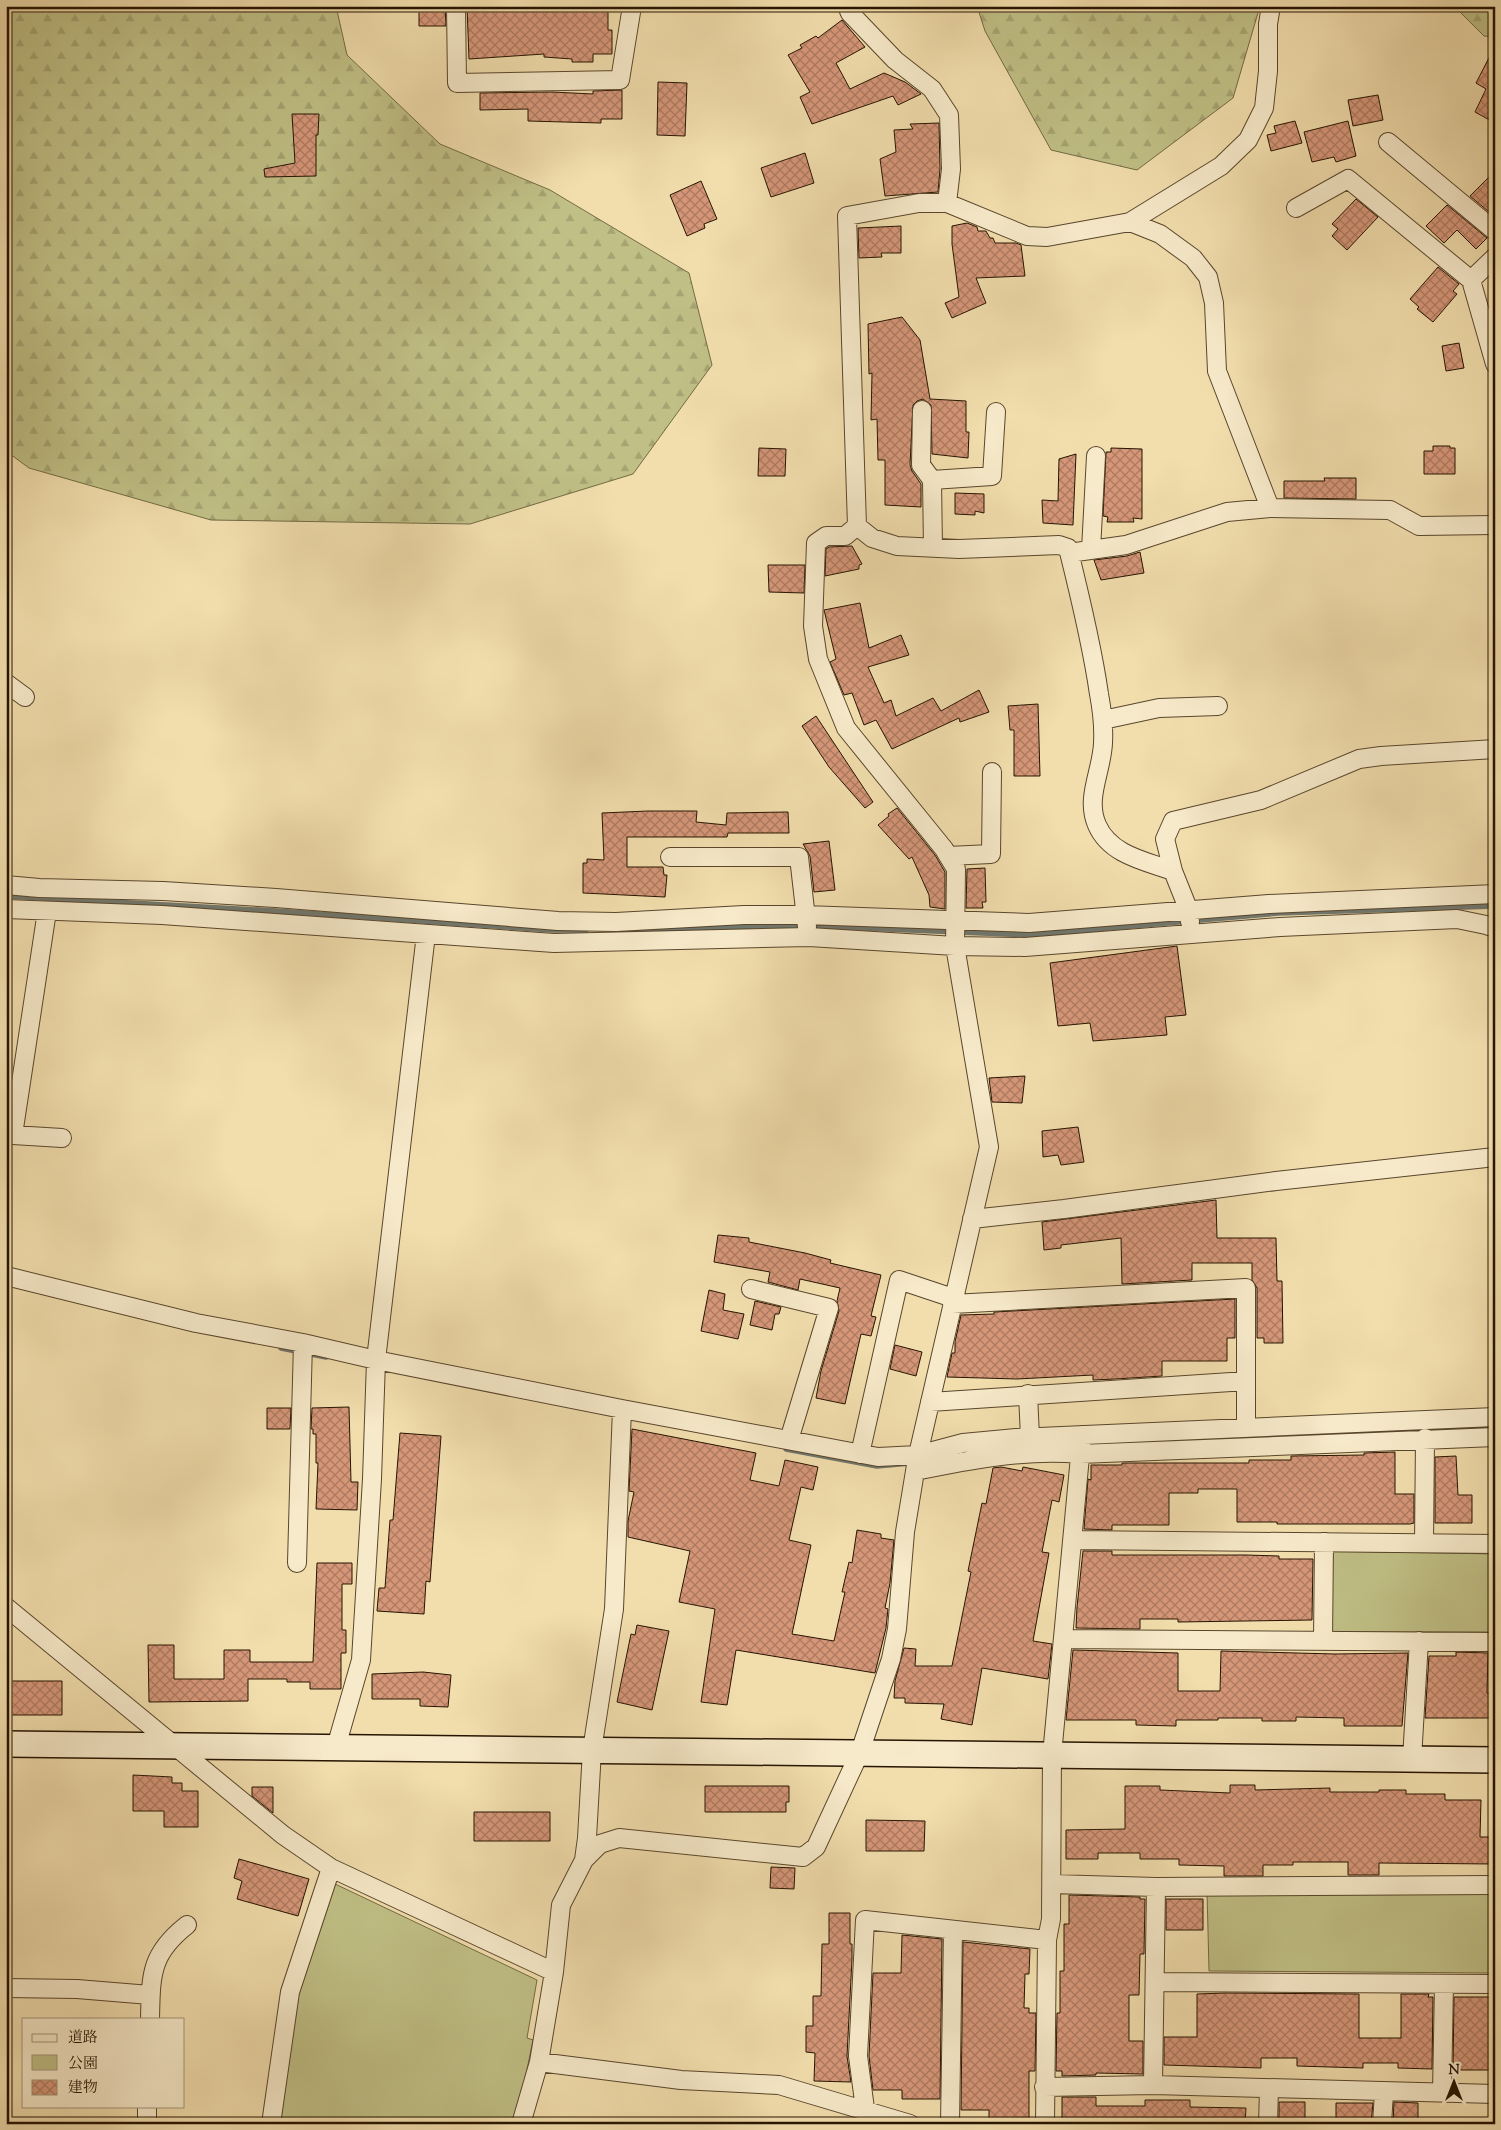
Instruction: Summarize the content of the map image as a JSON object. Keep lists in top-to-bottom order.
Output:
{
  "legend": ["道路", "公園", "建物"],
  "north": "top"
}
